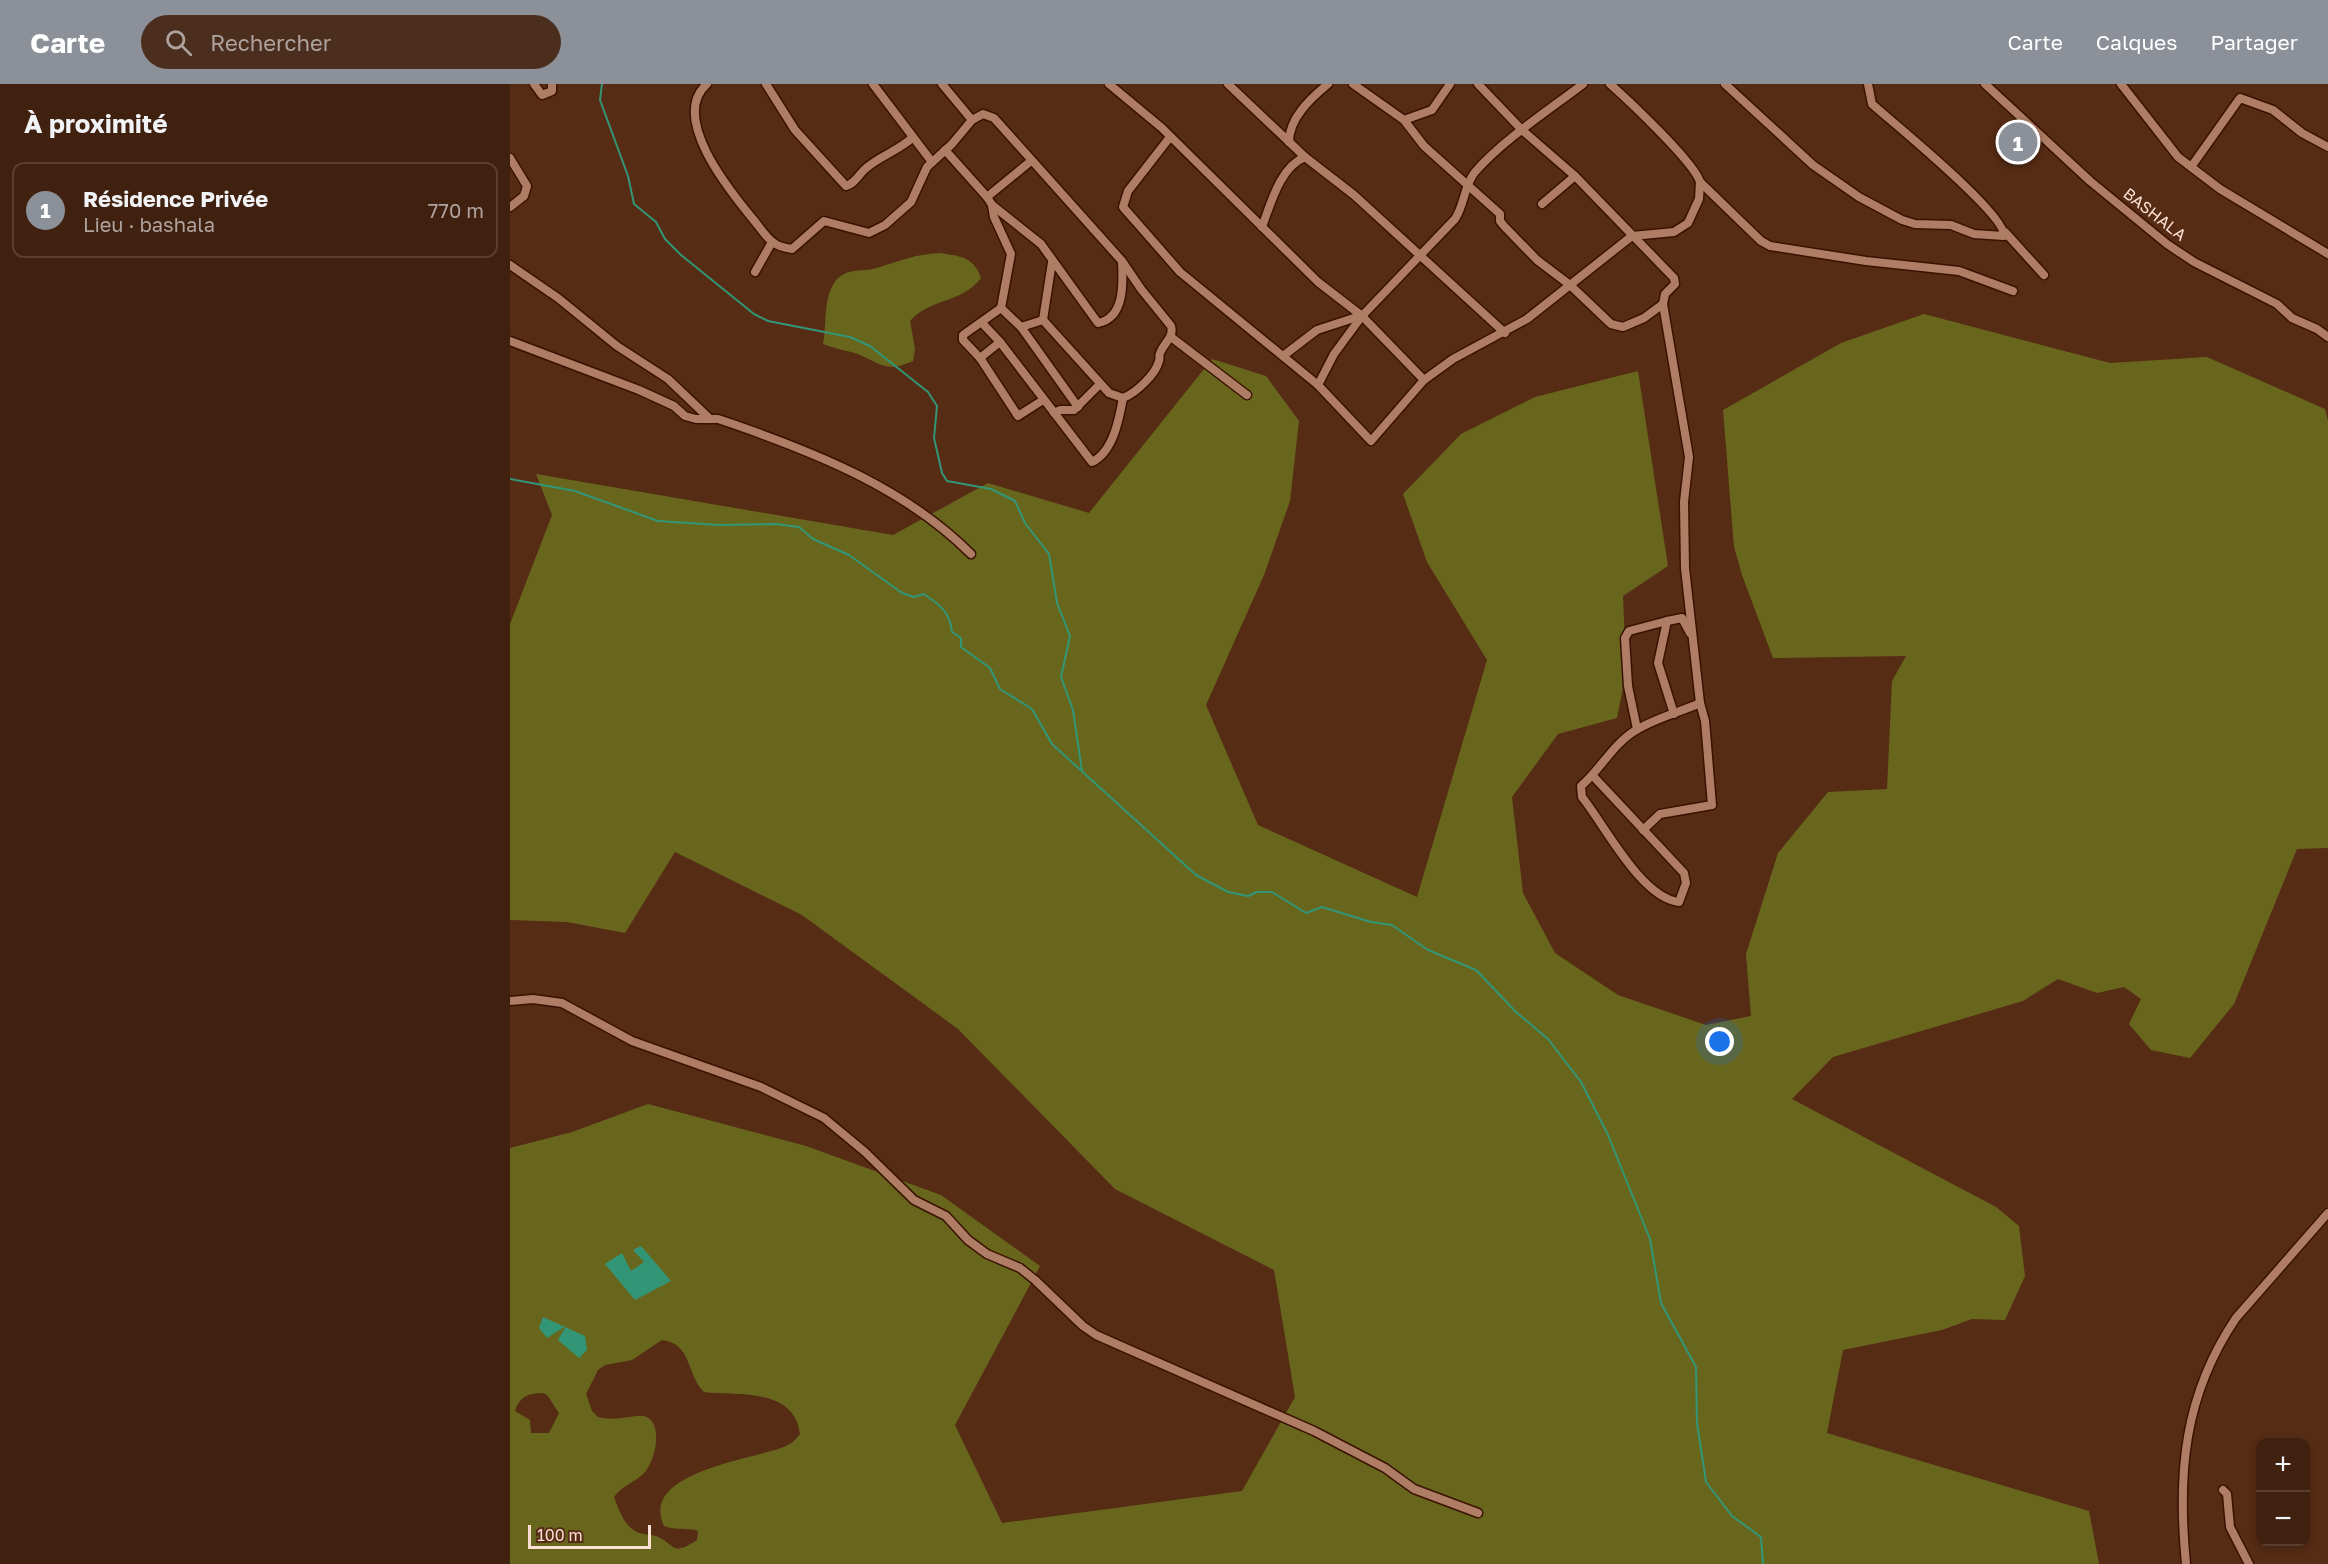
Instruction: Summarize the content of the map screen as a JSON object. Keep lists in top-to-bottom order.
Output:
{
  "streets": {
    "street": ["BASHALA"]
  },
  "scale_bar": "100 m",
  "page": {
    "header": "Carte",
    "search": "Rechercher",
    "nav": ["Carte", "Calques", "Partager"],
    "heading": "À proximité",
    "pins": "1",
    "list": [
      {
        "mark": "1",
        "name": "Résidence Privée",
        "note": "Lieu · bashala",
        "value": "770 m"
      }
    ],
    "map_buttons": ["+", "−"],
    "scale": "100 m"
  }
}
